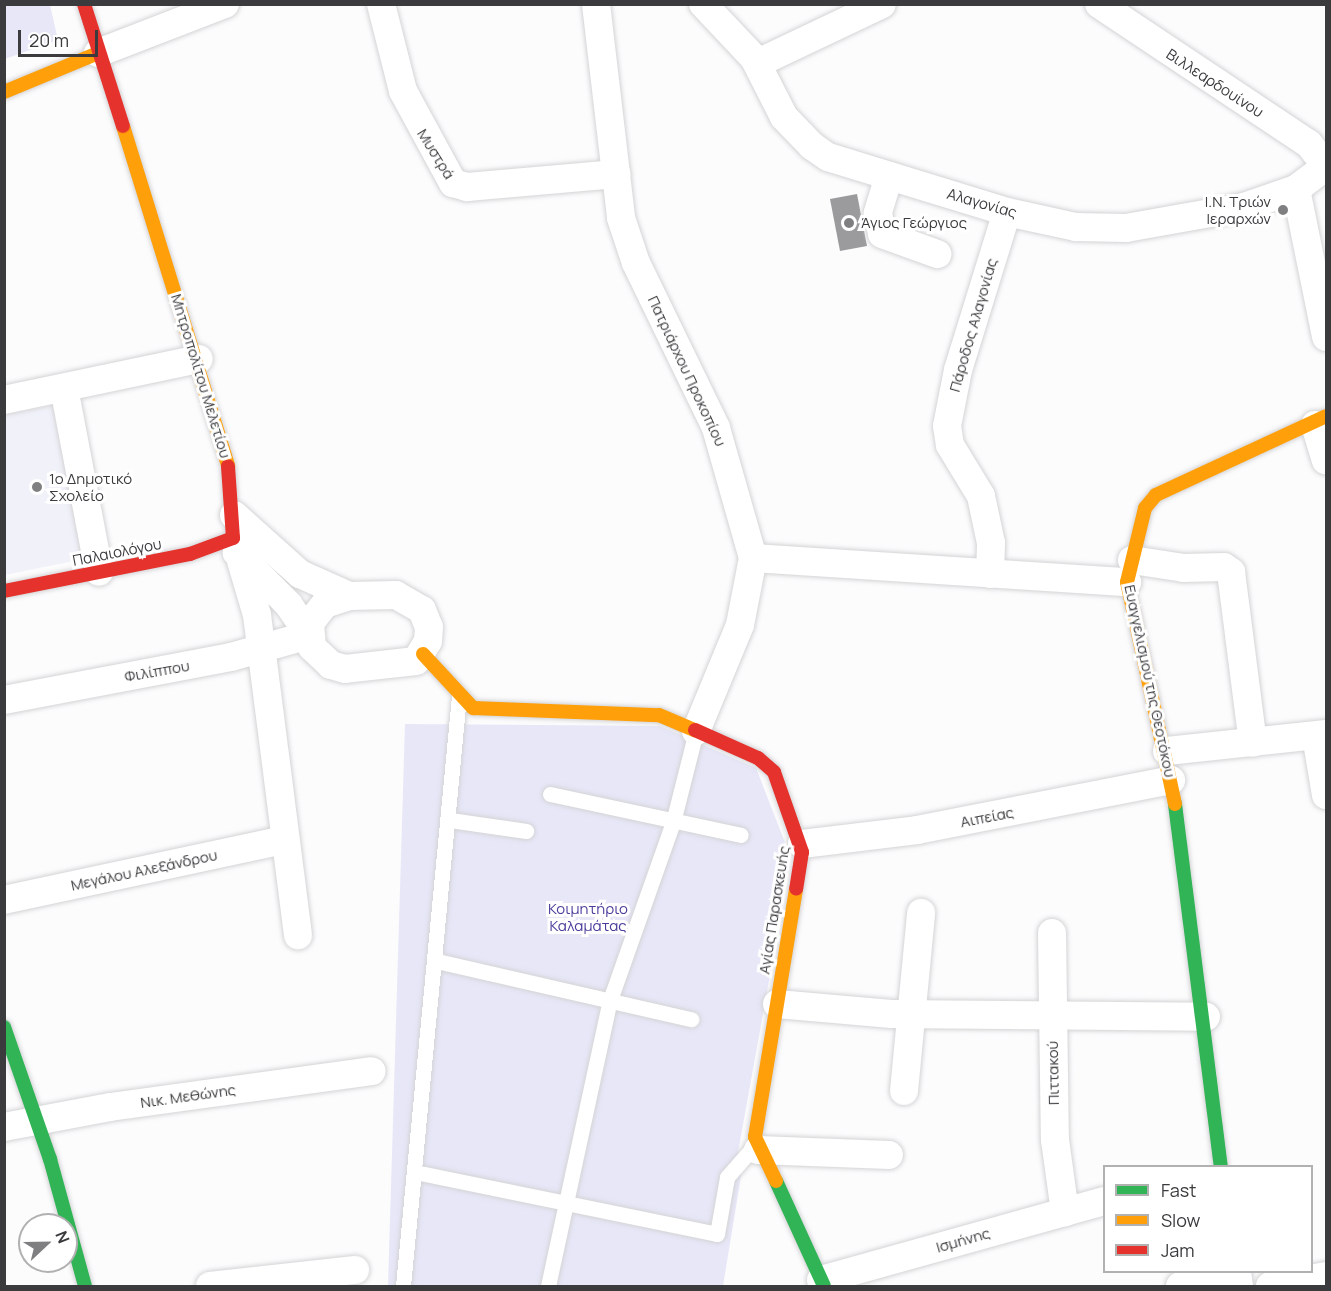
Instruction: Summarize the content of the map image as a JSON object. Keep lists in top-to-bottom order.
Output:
{
  "streets": {
    "street": [
      "Βιλλεαρδουίνου",
      "Μυστρά",
      "Αλαγονίας",
      "Πάροδος Αλαγονίας",
      "Πατριάρχου Προκοπίου",
      "Μητροπολίτου Μελετίου",
      "Παλαιολόγου",
      "Φιλίππου",
      "Ευαγγελισμού της Θεοτόκου",
      "Αιπείας",
      "Μεγάλου Αλεξάνδρου",
      "Αγίας Παρασκευής",
      "Πιττακού",
      "Νικ. Μεθώνης",
      "Ισμήνης"
    ]
  },
  "crossings": [
    ["Βιλλεαρδουίνου", "Αλαγονίας"],
    ["Μυστρά", "Πατριάρχου Προκοπίου"],
    ["Αλαγονίας", "Πάροδος Αλαγονίας"],
    ["Πατριάρχου Προκοπίου", "Αγίας Παρασκευής"],
    ["Μητροπολίτου Μελετίου", "Παλαιολόγου"],
    ["Μητροπολίτου Μελετίου", "Φιλίππου"],
    ["Μητροπολίτου Μελετίου", "Μεγάλου Αλεξάνδρου"],
    ["Φιλίππου", "Αγίας Παρασκευής"],
    ["Ευαγγελισμού της Θεοτόκου", "Αιπείας"],
    ["Αιπείας", "Αγίας Παρασκευής"],
    ["Αγίας Παρασκευής", "Ισμήνης"],
    ["Πιττακού", "Ισμήνης"]
  ],
  "parks": ["Κοιμητήριο Καλαμάτας"],
  "places": ["Ι.Ν. Τριών Ιεραρχών", "Άγιος Γεώργιος", "1o Δημοτικό Σχολείο"],
  "legend": ["Fast", "Slow", "Jam"],
  "scale_bar": "20 m",
  "north": "right"
}
